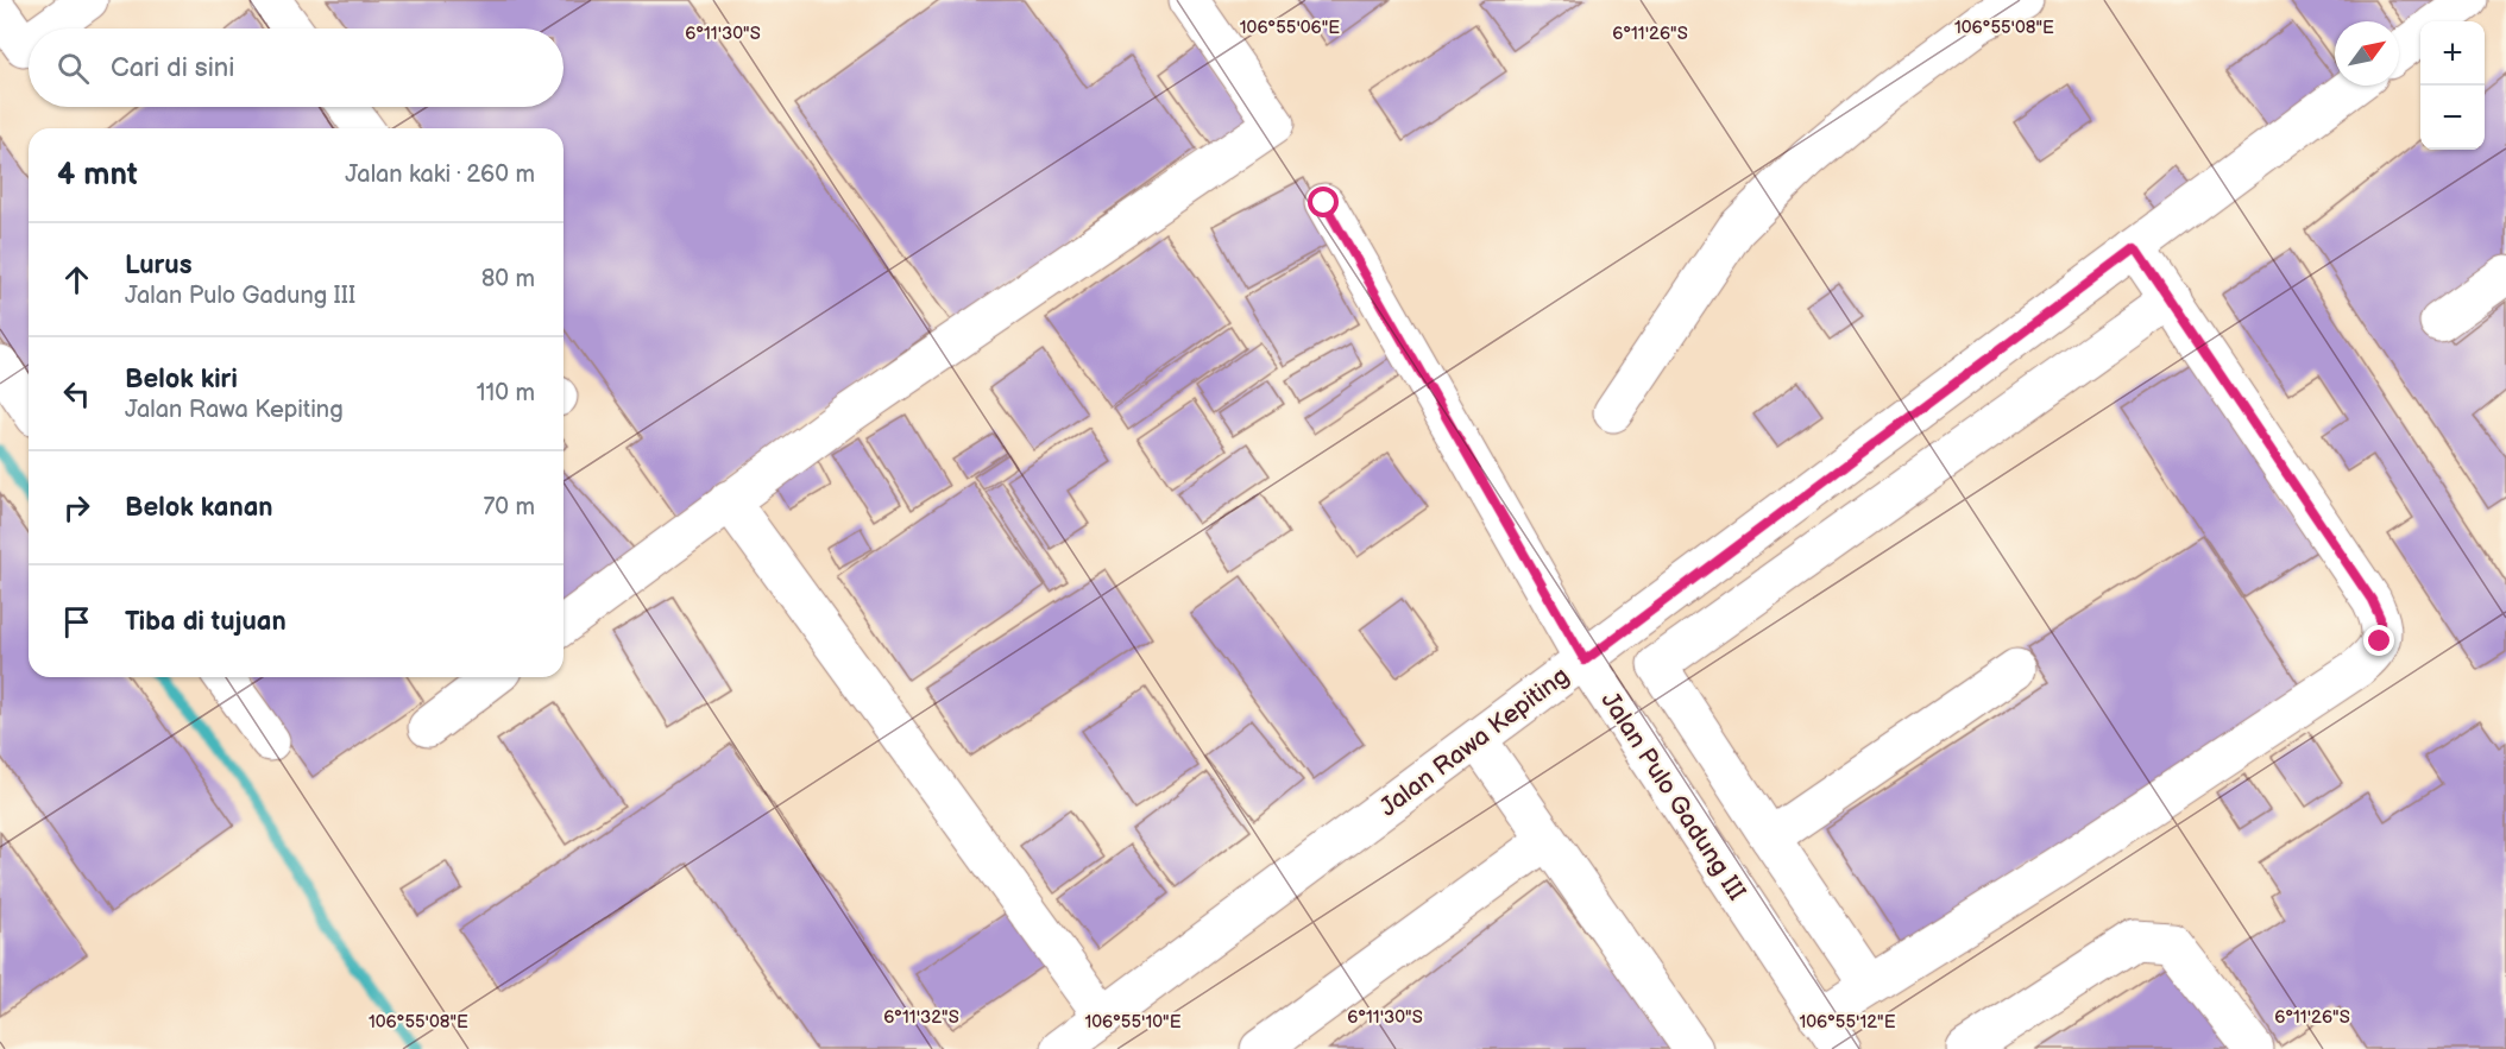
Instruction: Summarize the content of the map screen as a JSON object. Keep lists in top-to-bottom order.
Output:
{
  "streets": {
    "street": ["Jalan Rawa Kepiting", "Jalan Pulo Gadung III"]
  },
  "crossings": [
    ["Jalan Rawa Kepiting", "Jalan Pulo Gadung III"]
  ],
  "north": "top right",
  "page": {
    "map_buttons": ["+", "−"],
    "search": "Cari di sini",
    "heading": ["4 mnt", "Jalan kaki · 260 m"],
    "list": [
      ["Lurus", "Jalan Pulo Gadung III", "80 m"],
      ["Belok kiri", "Jalan Rawa Kepiting", "110 m"],
      ["Belok kanan", "70 m"],
      "Tiba di tujuan"
    ]
  },
  "coordinates": [
    "106°55'06\"E",
    "106°55'08\"E",
    "6°11'30\"S",
    "6°11'26\"S",
    "6°11'32\"S",
    "106°55'10\"E",
    "106°55'12\"E"
  ]
}
